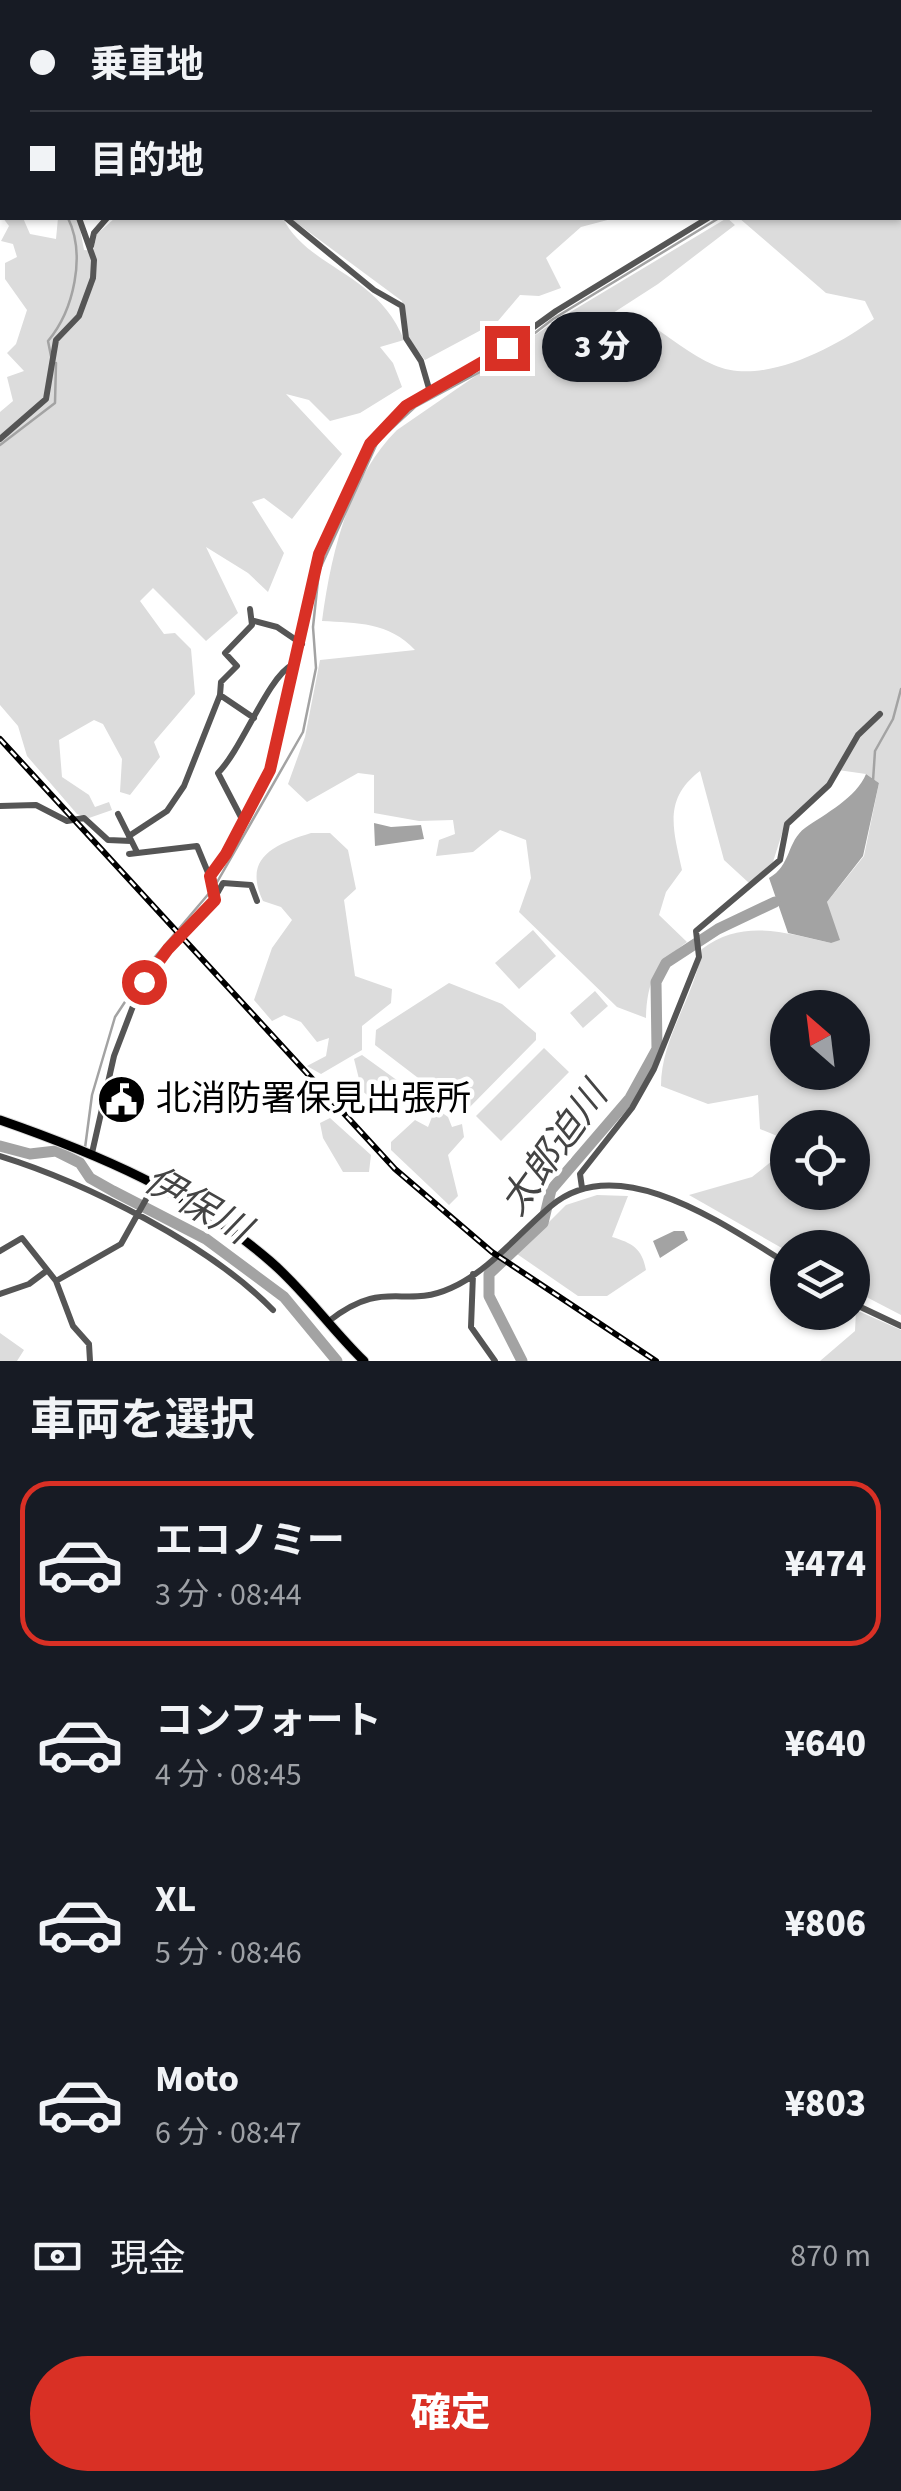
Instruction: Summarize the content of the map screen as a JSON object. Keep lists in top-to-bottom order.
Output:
{
  "water": ["太郎迫川", "伊保川"],
  "places": {
    "public building": ["北消防署保見出張所"]
  },
  "north": "top left",
  "page": {
    "banner": ["乗車地", "目的地"],
    "bubble": "3 分",
    "heading": "車両を選択",
    "list": [
      {
        "name": "エコノミー",
        "note": "3 分 · 08:44",
        "value": "¥474"
      },
      {
        "name": "コンフォート",
        "note": "4 分 · 08:45",
        "value": "¥640"
      },
      {
        "name": "XL",
        "note": "5 分 · 08:46",
        "value": "¥806"
      },
      {
        "name": "Moto",
        "note": "6 分 · 08:47",
        "value": "¥803"
      }
    ],
    "pay": ["現金", "870 m"],
    "buttons": "確定"
  }
}
